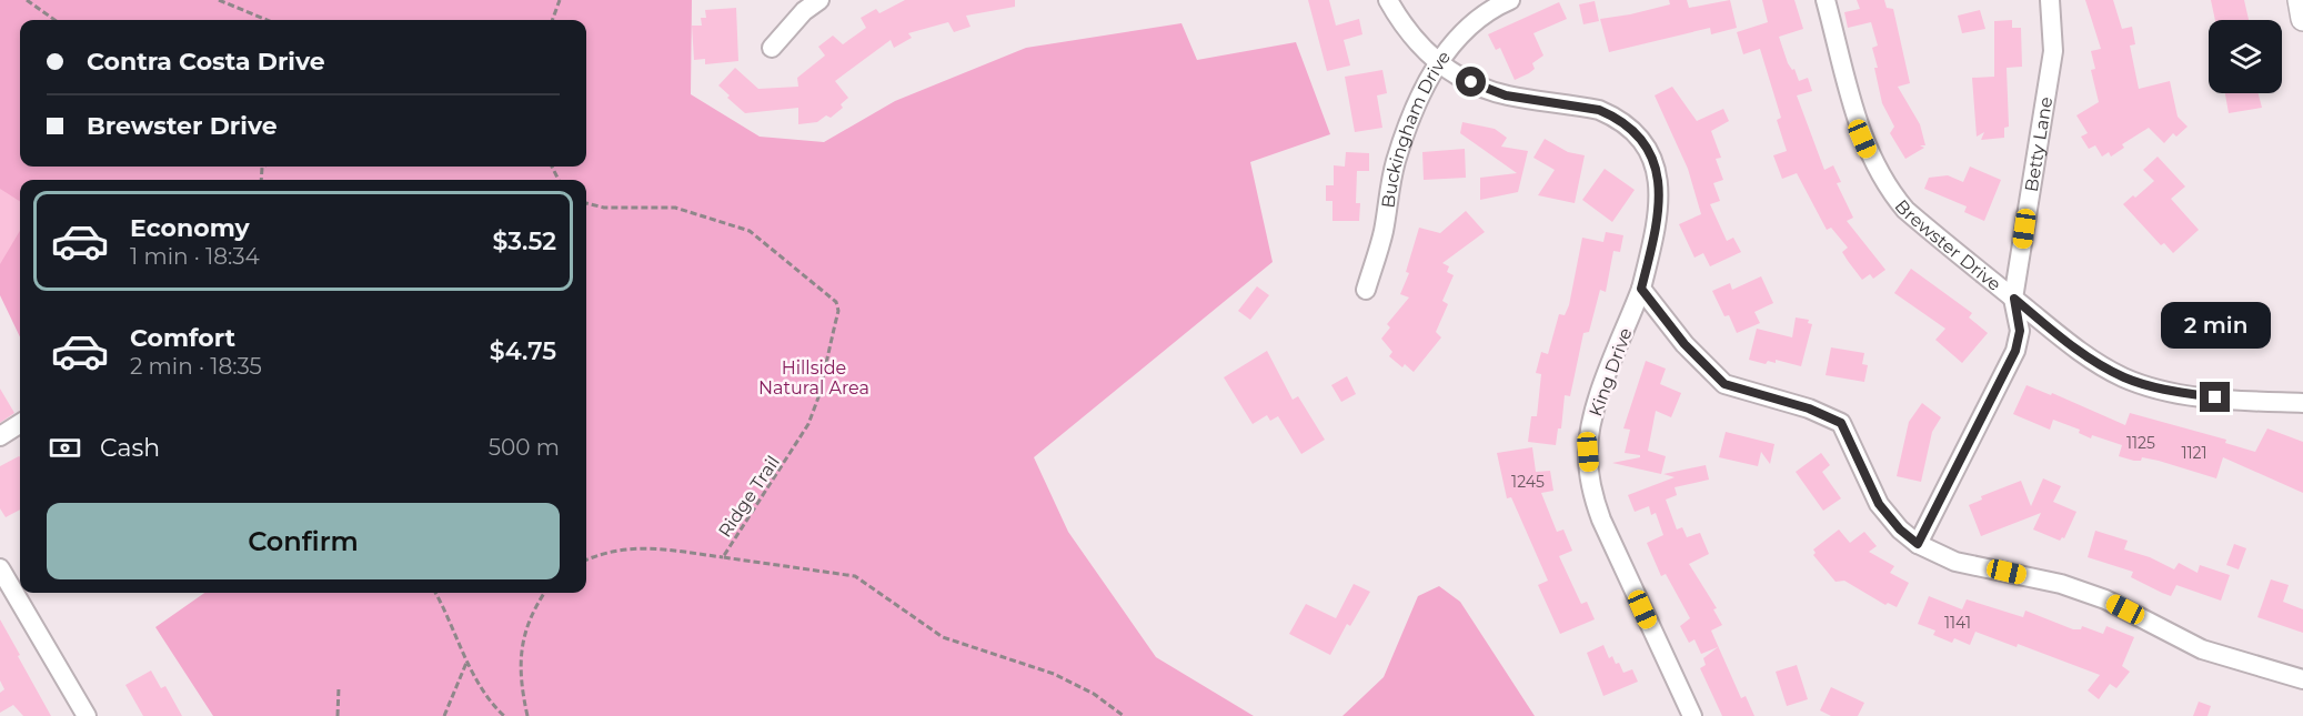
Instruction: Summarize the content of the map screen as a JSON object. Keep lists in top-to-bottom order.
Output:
{
  "streets": {
    "street": [
      "Buckingham Drive",
      "Betty Lane",
      "Brewster Drive",
      "King Drive"
    ],
    "path": ["Ridge Trail"]
  },
  "crossings": [
    ["Buckingham Drive", "King Drive"],
    ["Betty Lane", "Brewster Drive"]
  ],
  "parks": ["Hillside Natural Area"],
  "house_numbers": [
    "1125",
    "1121",
    "1245",
    "1141"
  ],
  "page": {
    "banner": ["Contra Costa Drive", "Brewster Drive"],
    "list": [
      {
        "name": "Economy",
        "note": "1 min · 18:34",
        "value": "$3.52"
      },
      {
        "name": "Comfort",
        "note": "2 min · 18:35",
        "value": "$4.75"
      }
    ],
    "bubble": "2 min",
    "pay": ["Cash", "500 m"],
    "buttons": "Confirm"
  }
}
